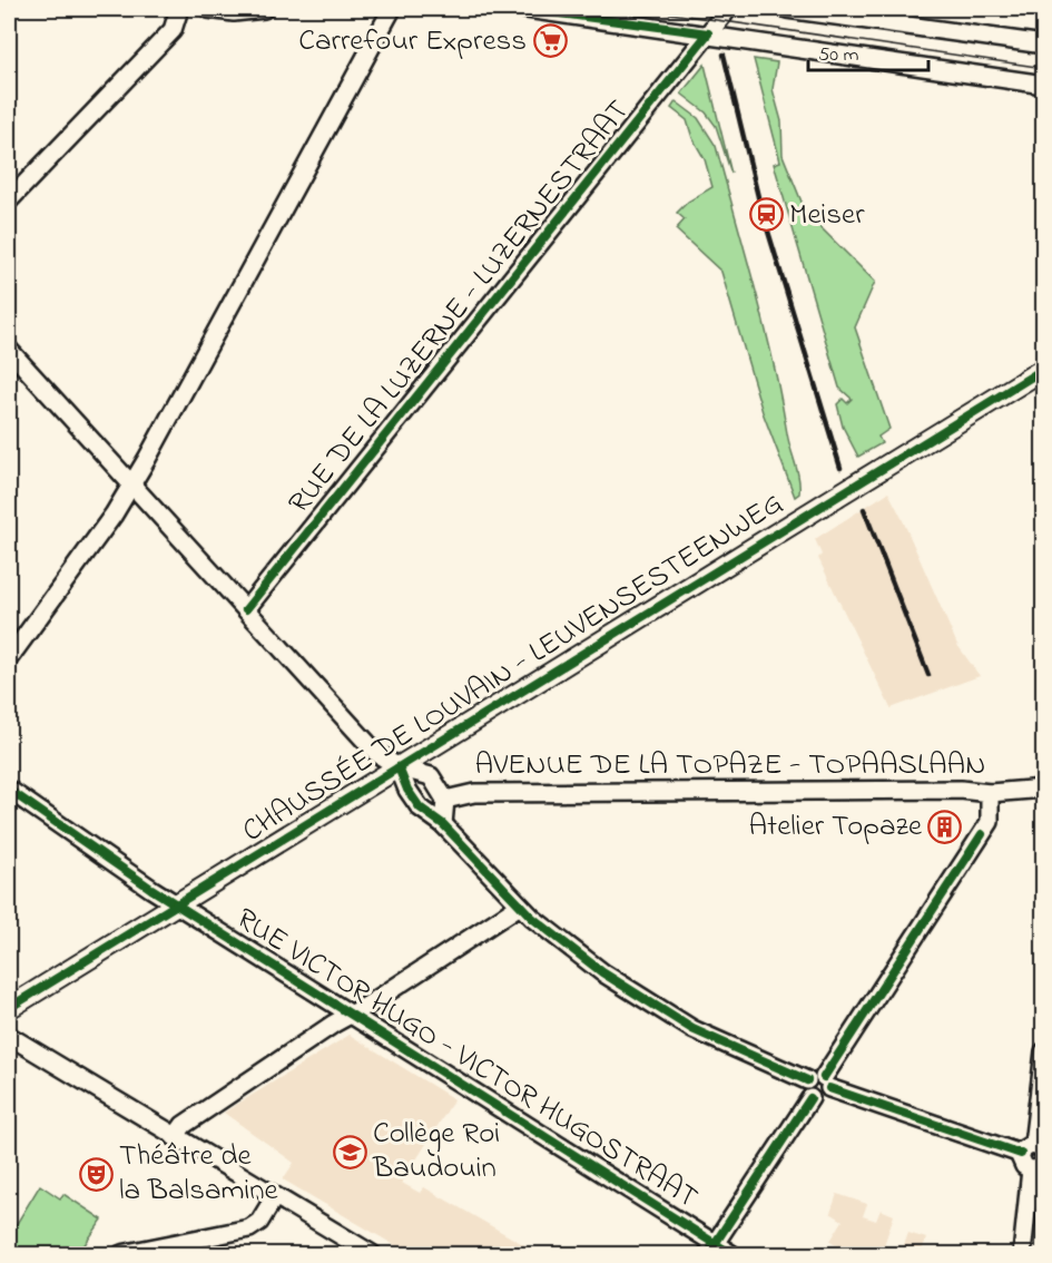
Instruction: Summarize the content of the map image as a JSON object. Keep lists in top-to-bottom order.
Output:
{
  "streets": {
    "main road": ["CHAUSSÉE DE LOUVAIN - LEUVENSESTEENWEG"],
    "street": ["RUE DE LA LUZERNE - LUZERNESTRAAT", "AVENUE DE LA TOPAZE - TOPAASLAAN", "RUE VICTOR HUGO - VICTOR HUGOSTRAAT"]
  },
  "crossings": [
    ["CHAUSSÉE DE LOUVAIN - LEUVENSESTEENWEG", "RUE VICTOR HUGO - VICTOR HUGOSTRAAT"]
  ],
  "places": {
    "supermarket": ["Carrefour Express"],
    "station": ["Meiser"],
    "building": ["Atelier Topaze"],
    "school or university": ["Collège Roi Baudouin"],
    "theatre": ["Théâtre de la Balsamine"]
  },
  "scale_bar": "50 m"
}
